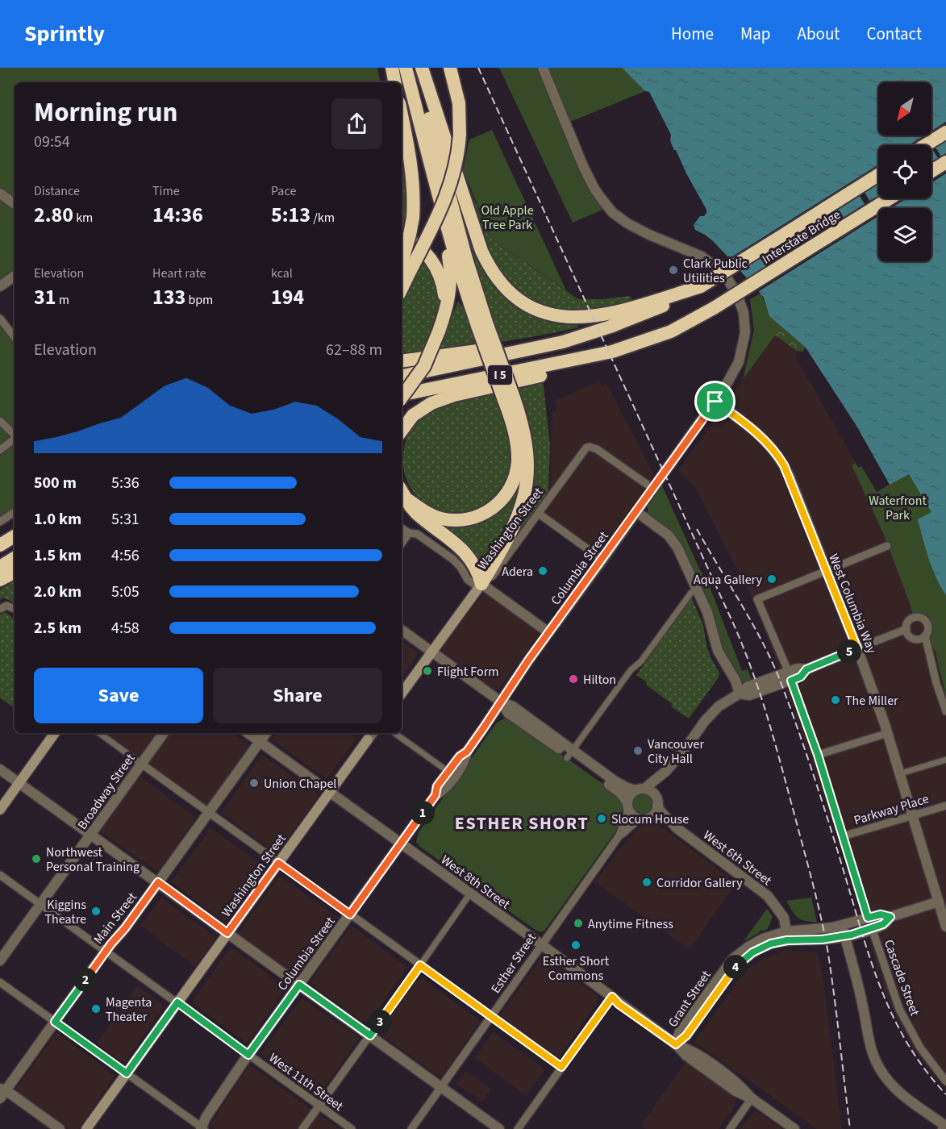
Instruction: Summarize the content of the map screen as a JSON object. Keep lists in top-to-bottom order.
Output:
{
  "streets": {
    "highway": ["Interstate Bridge", "I 5"],
    "main road": ["Washington Street"],
    "street": [
      "Columbia Street",
      "West Columbia Way",
      "Broadway Street",
      "Parkway Place",
      "West 6th Street",
      "West 8th Street",
      "Main Street",
      "Esther Street",
      "Cascade Street",
      "Grant Street",
      "West 11th Street"
    ]
  },
  "crossings": [
    ["Interstate Bridge", "I 5"],
    ["Washington Street", "Columbia Street"],
    ["Washington Street", "West 8th Street"],
    ["Washington Street", "West 11th Street"],
    ["Columbia Street", "West Columbia Way"],
    ["Columbia Street", "West 8th Street"],
    ["Columbia Street", "West 11th Street"],
    ["West Columbia Way", "Parkway Place"],
    ["West Columbia Way", "Grant Street"],
    ["Broadway Street", "West 11th Street"],
    ["West 6th Street", "Esther Street"],
    ["West 6th Street", "Grant Street"],
    ["West 8th Street", "Main Street"],
    ["West 8th Street", "Esther Street"],
    ["West 8th Street", "Grant Street"],
    ["Main Street", "West 11th Street"],
    ["Cascade Street", "Grant Street"]
  ],
  "districts": ["ESTHER SHORT"],
  "parks": ["Old Apple Tree Park", "Waterfront Park"],
  "places": [
    "Clark Public Utilities",
    "Adera",
    "Aqua Gallery",
    "Flight Form",
    "Hilton",
    "The Miller",
    "Vancouver City Hall",
    "Union Chapel",
    "Slocum House",
    "Northwest Personal Training",
    "Corridor Gallery",
    "Kiggins Theatre",
    "Anytime Fitness",
    "Esther Short Commons",
    "Magenta Theater"
  ],
  "north": "bottom left",
  "page": {
    "header": "Sprintly",
    "nav": [
      "Home",
      "Map",
      "About",
      "Contact"
    ],
    "heading": ["Morning run", "09:54"],
    "stats": [
      ["Distance", "2.80 km"],
      ["Time", "14:36"],
      ["Pace", "5:13 /km"],
      ["Elevation", "31 m"],
      ["Heart rate", "133 bpm"],
      ["kcal", "194"]
    ],
    "chart": ["Elevation", "62–88 m"],
    "list": [
      {
        "name": "500 m",
        "note": "5:36"
      },
      {
        "name": "1.0 km",
        "note": "5:31"
      },
      {
        "name": "1.5 km",
        "note": "4:56"
      },
      {
        "name": "2.0 km",
        "note": "5:05"
      },
      {
        "name": "2.5 km",
        "note": "4:58"
      }
    ],
    "pins": [
      "5",
      "1",
      "4",
      "2",
      "3"
    ],
    "buttons": ["Save", "Share"]
  }
}
